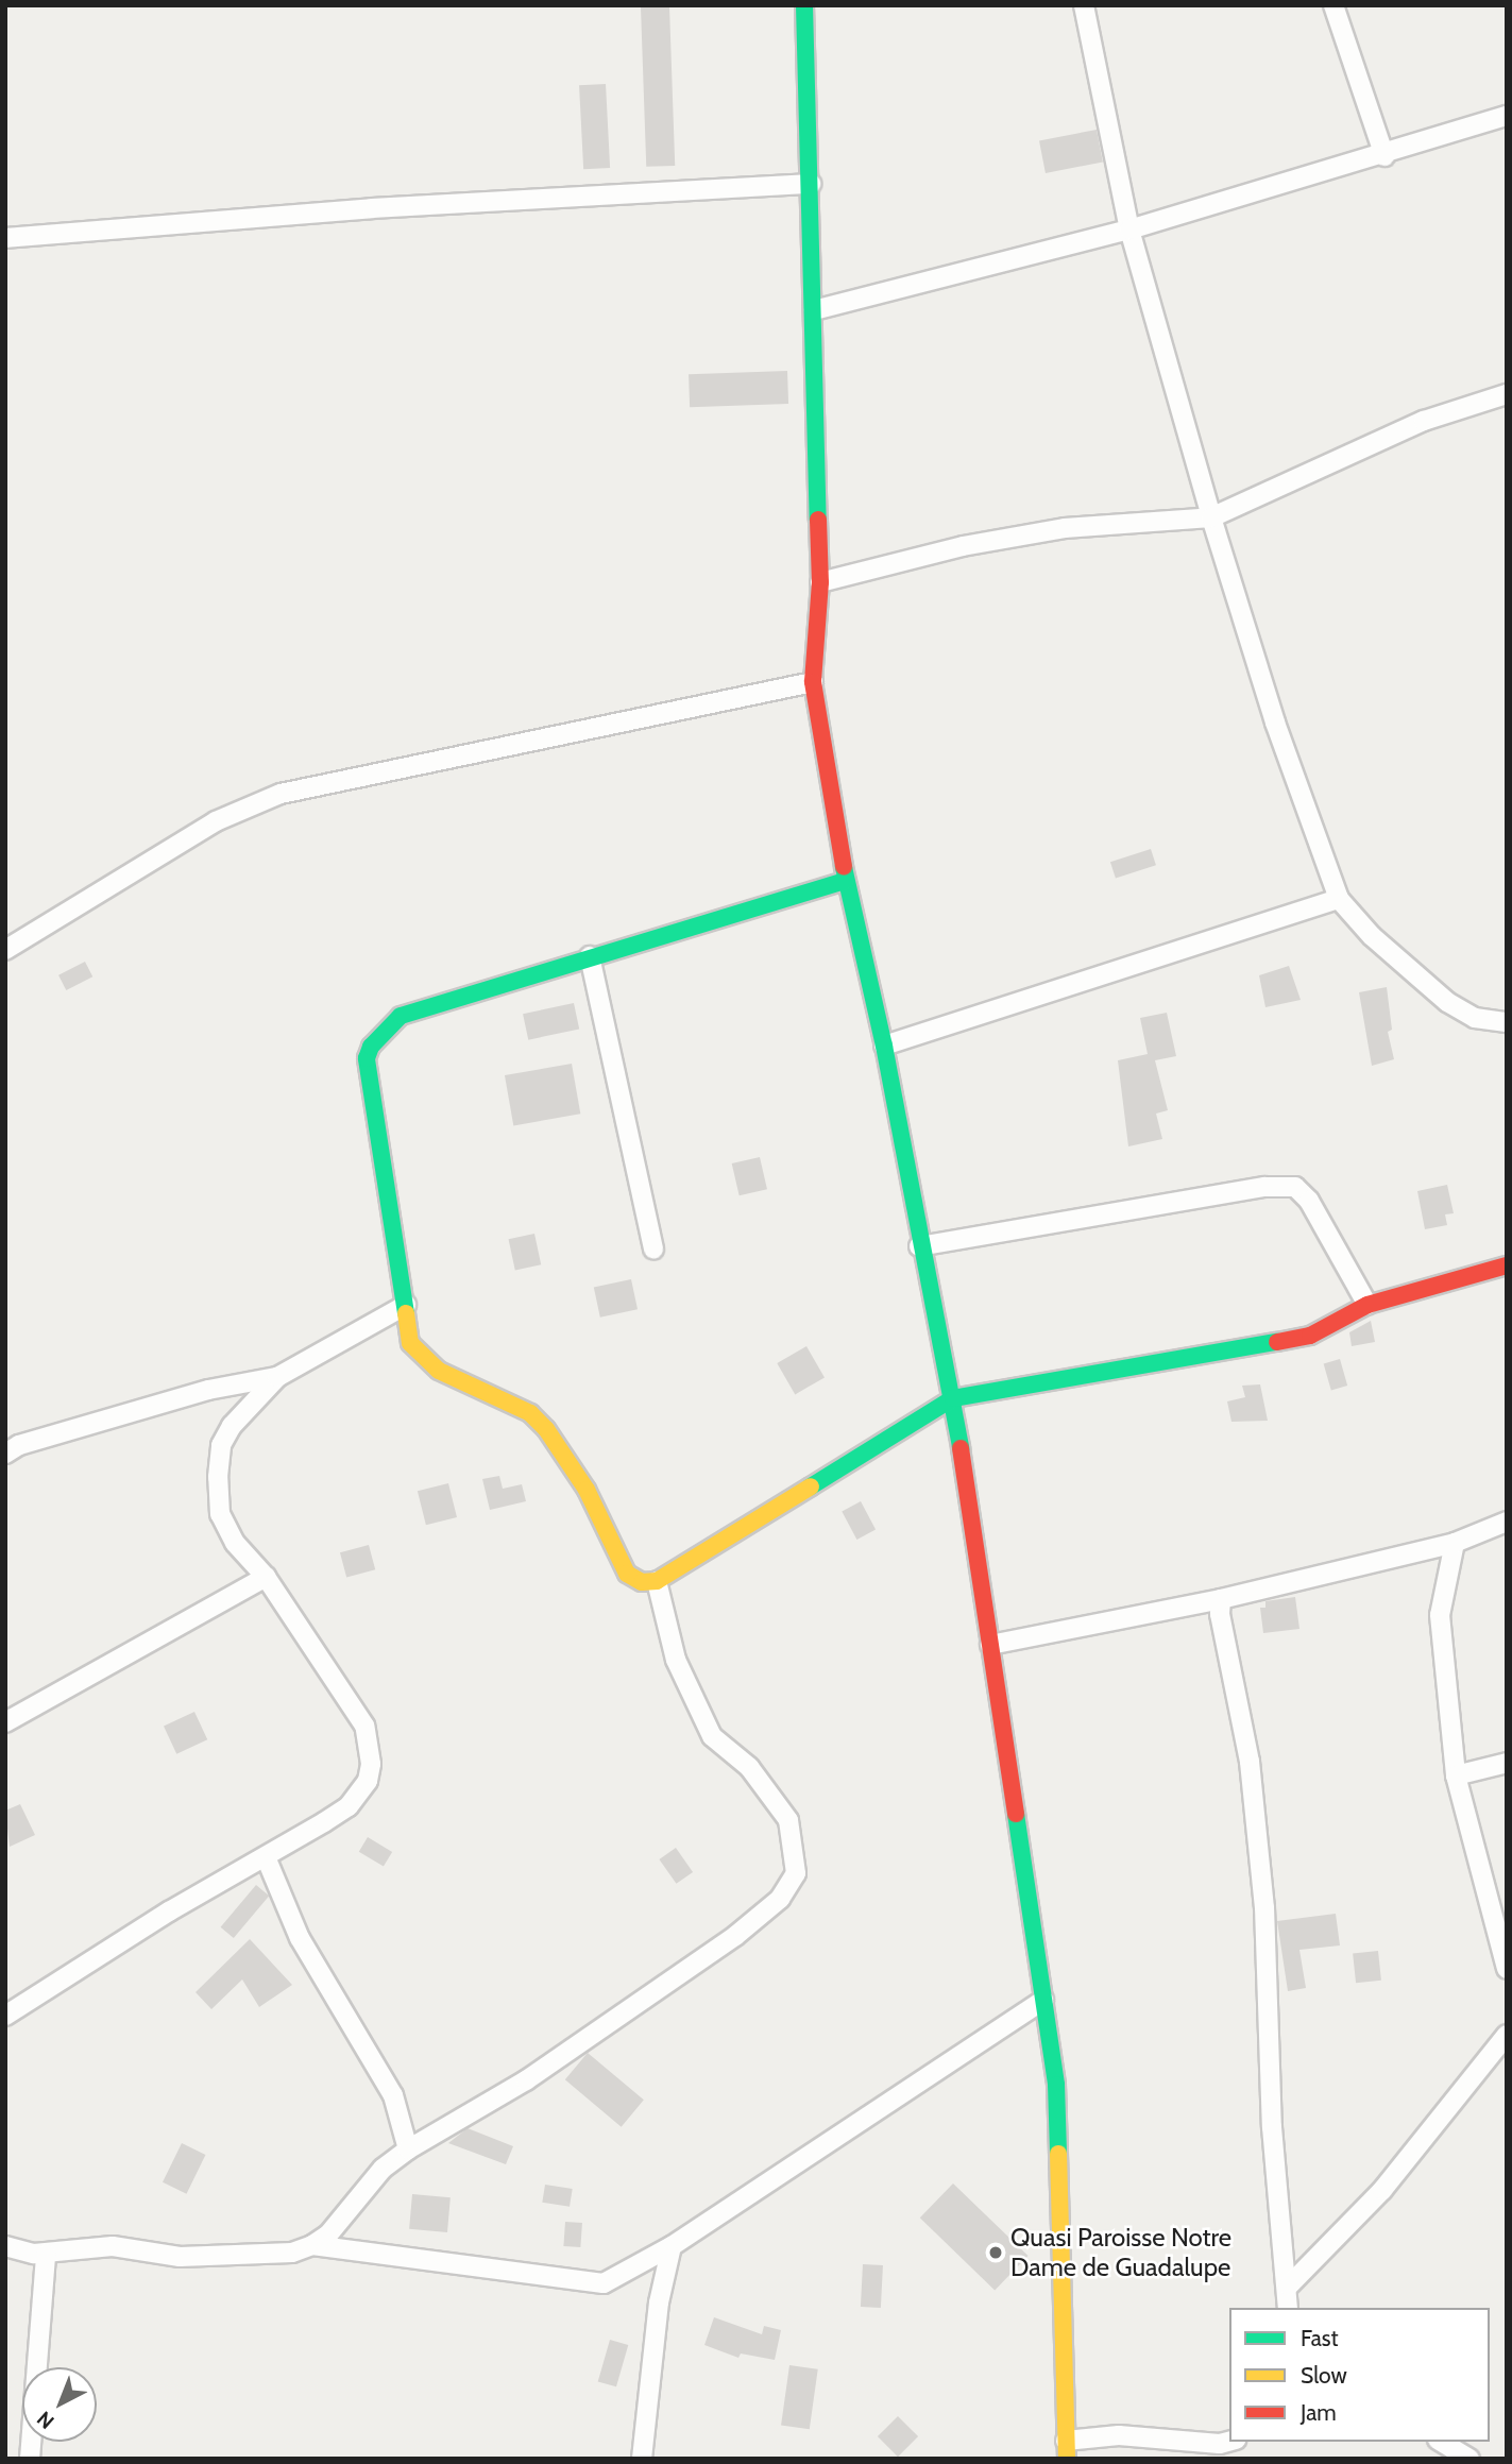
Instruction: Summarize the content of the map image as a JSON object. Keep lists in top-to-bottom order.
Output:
{
  "places": ["Quasi Paroisse Notre Dame de Guadalupe"],
  "legend": ["Fast", "Slow", "Jam"],
  "north": "bottom left"
}
